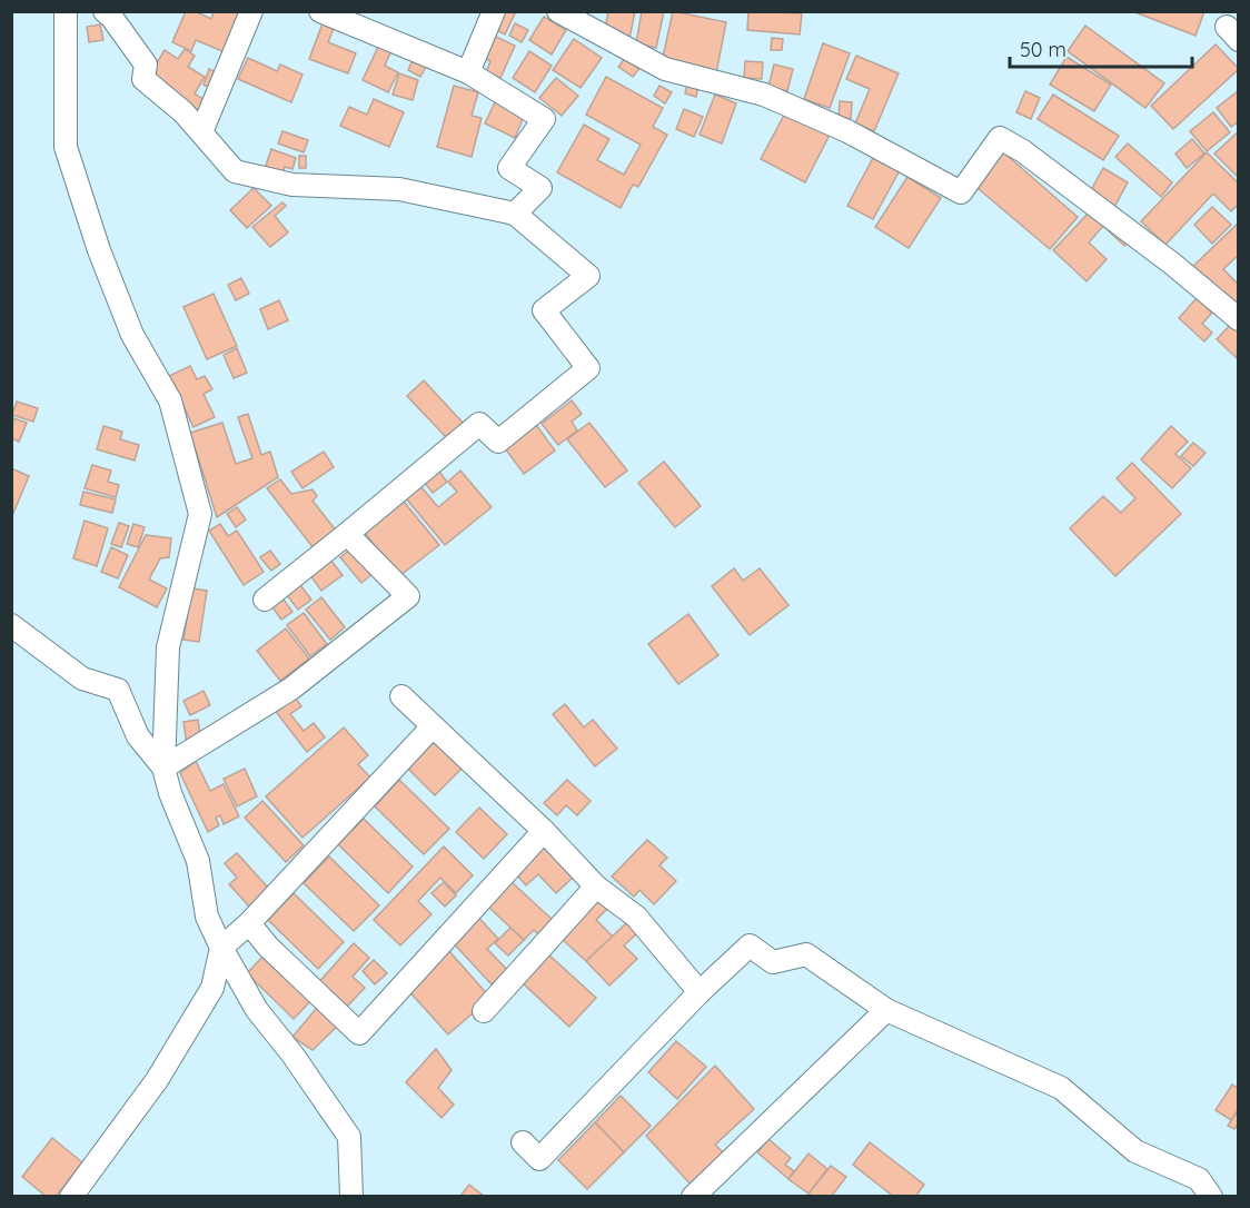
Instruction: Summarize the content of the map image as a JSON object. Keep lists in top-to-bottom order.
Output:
{
  "scale_bar": "50 m"
}
